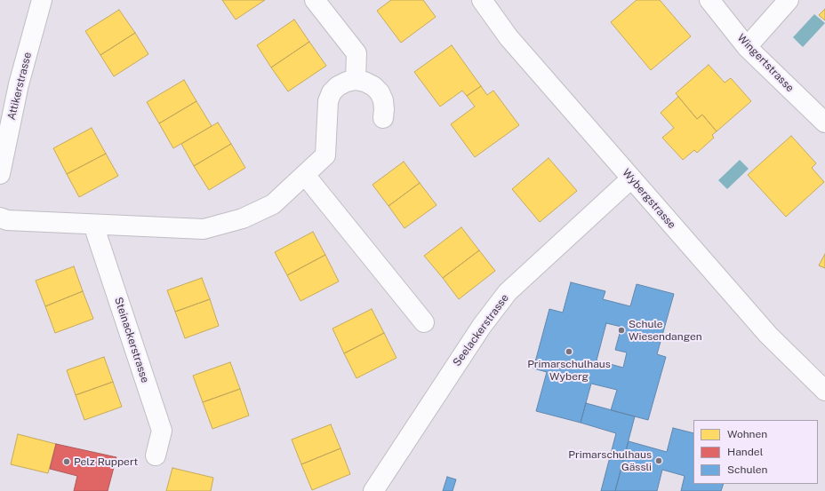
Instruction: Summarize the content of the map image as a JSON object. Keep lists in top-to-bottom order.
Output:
{
  "streets": {
    "street": [
      "Wingertstrasse",
      "Attikerstrasse",
      "Wybergstrasse",
      "Seelackerstrasse",
      "Steinackerstrasse"
    ]
  },
  "crossings": [
    ["Wybergstrasse", "Seelackerstrasse"]
  ],
  "places": [
    "Schule Wiesendangen",
    "Primarschulhaus Wyberg",
    "Primarschulhaus Gässli",
    "Pelz Ruppert"
  ],
  "legend": ["Wohnen", "Handel", "Schulen"]
}
